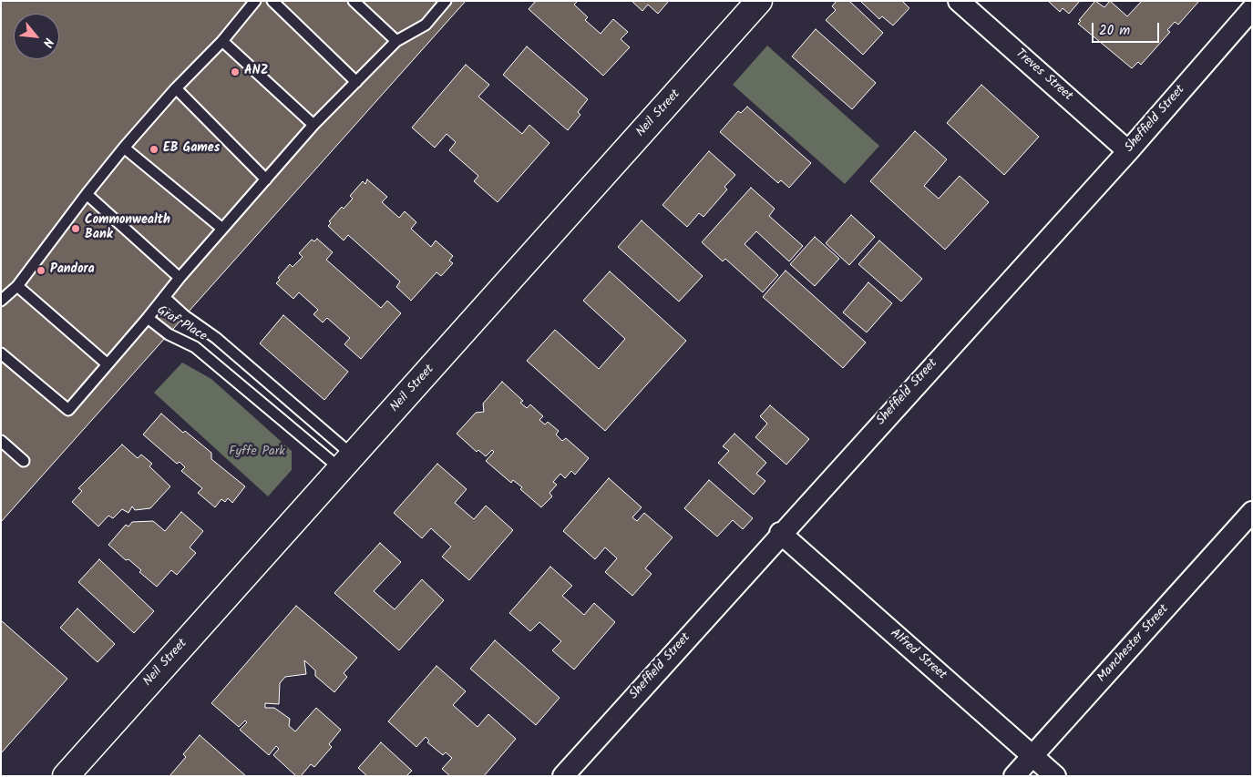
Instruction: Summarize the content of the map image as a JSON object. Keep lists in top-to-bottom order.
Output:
{
  "streets": {
    "main road": ["Neil Street"],
    "street": [
      "Treves Street",
      "Sheffield Street",
      "Manchester Street",
      "Alfred Street"
    ],
    "lane": ["Graf Place"]
  },
  "crossings": [
    ["Treves Street", "Sheffield Street"],
    ["Neil Street", "Graf Place"],
    ["Sheffield Street", "Alfred Street"],
    ["Manchester Street", "Alfred Street"]
  ],
  "parks": ["Fyffe Park"],
  "places": [
    "ANZ",
    "EB Games",
    "Commonwealth Bank",
    "Pandora"
  ],
  "scale_bar": "20 m",
  "north": "bottom right"
}
